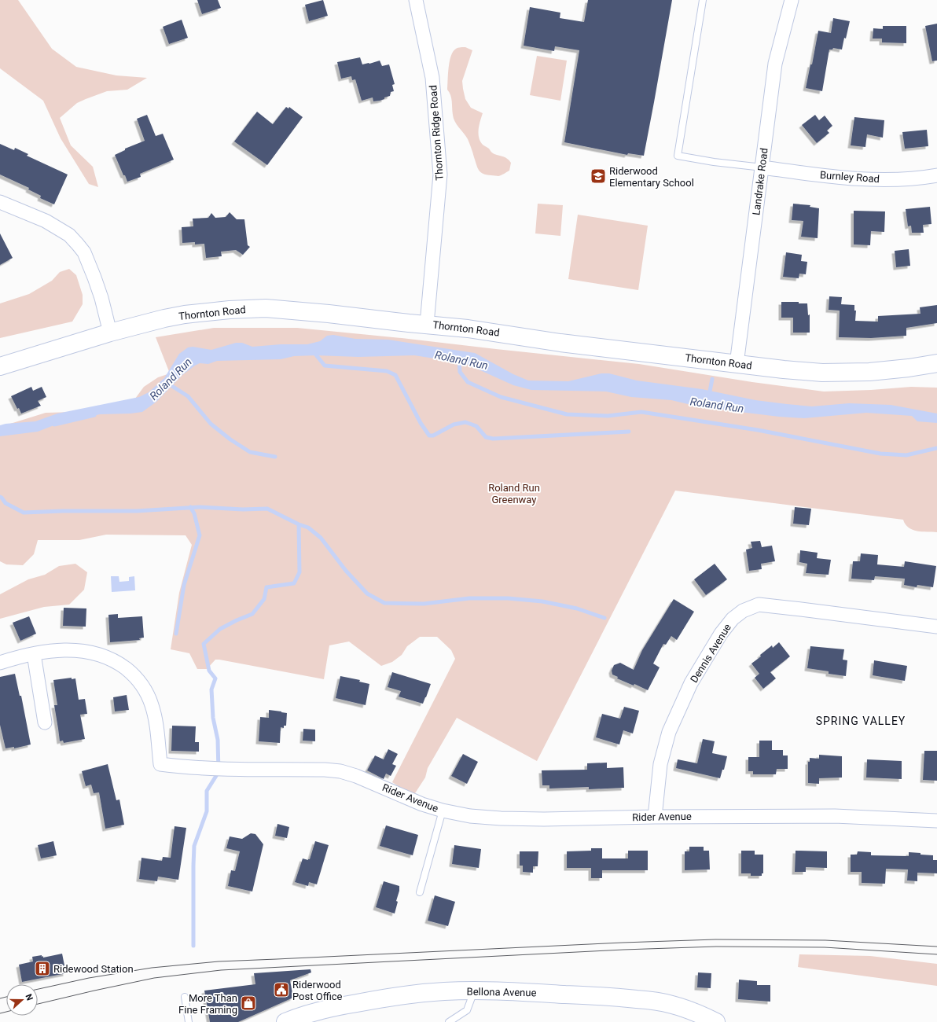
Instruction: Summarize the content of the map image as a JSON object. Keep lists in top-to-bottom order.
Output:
{
  "streets": {
    "street": [
      "Thornton Ridge Road",
      "Burnley Road",
      "Landrake Road",
      "Thornton Road",
      "Dennis Avenue",
      "Rider Avenue",
      "Bellona Avenue"
    ]
  },
  "crossings": [
    ["Thornton Ridge Road", "Thornton Road"],
    ["Burnley Road", "Landrake Road"],
    ["Landrake Road", "Thornton Road"],
    ["Dennis Avenue", "Rider Avenue"]
  ],
  "districts": ["SPRING VALLEY"],
  "water": ["Roland Run"],
  "parks": ["Roland Run Greenway"],
  "places": {
    "school or university": ["Riderwood Elementary School"],
    "building": ["Ridewood Station"],
    "public building": ["Riderwood Post Office"],
    "shop": ["More Than Fine Framing"]
  },
  "north": "right"
}
